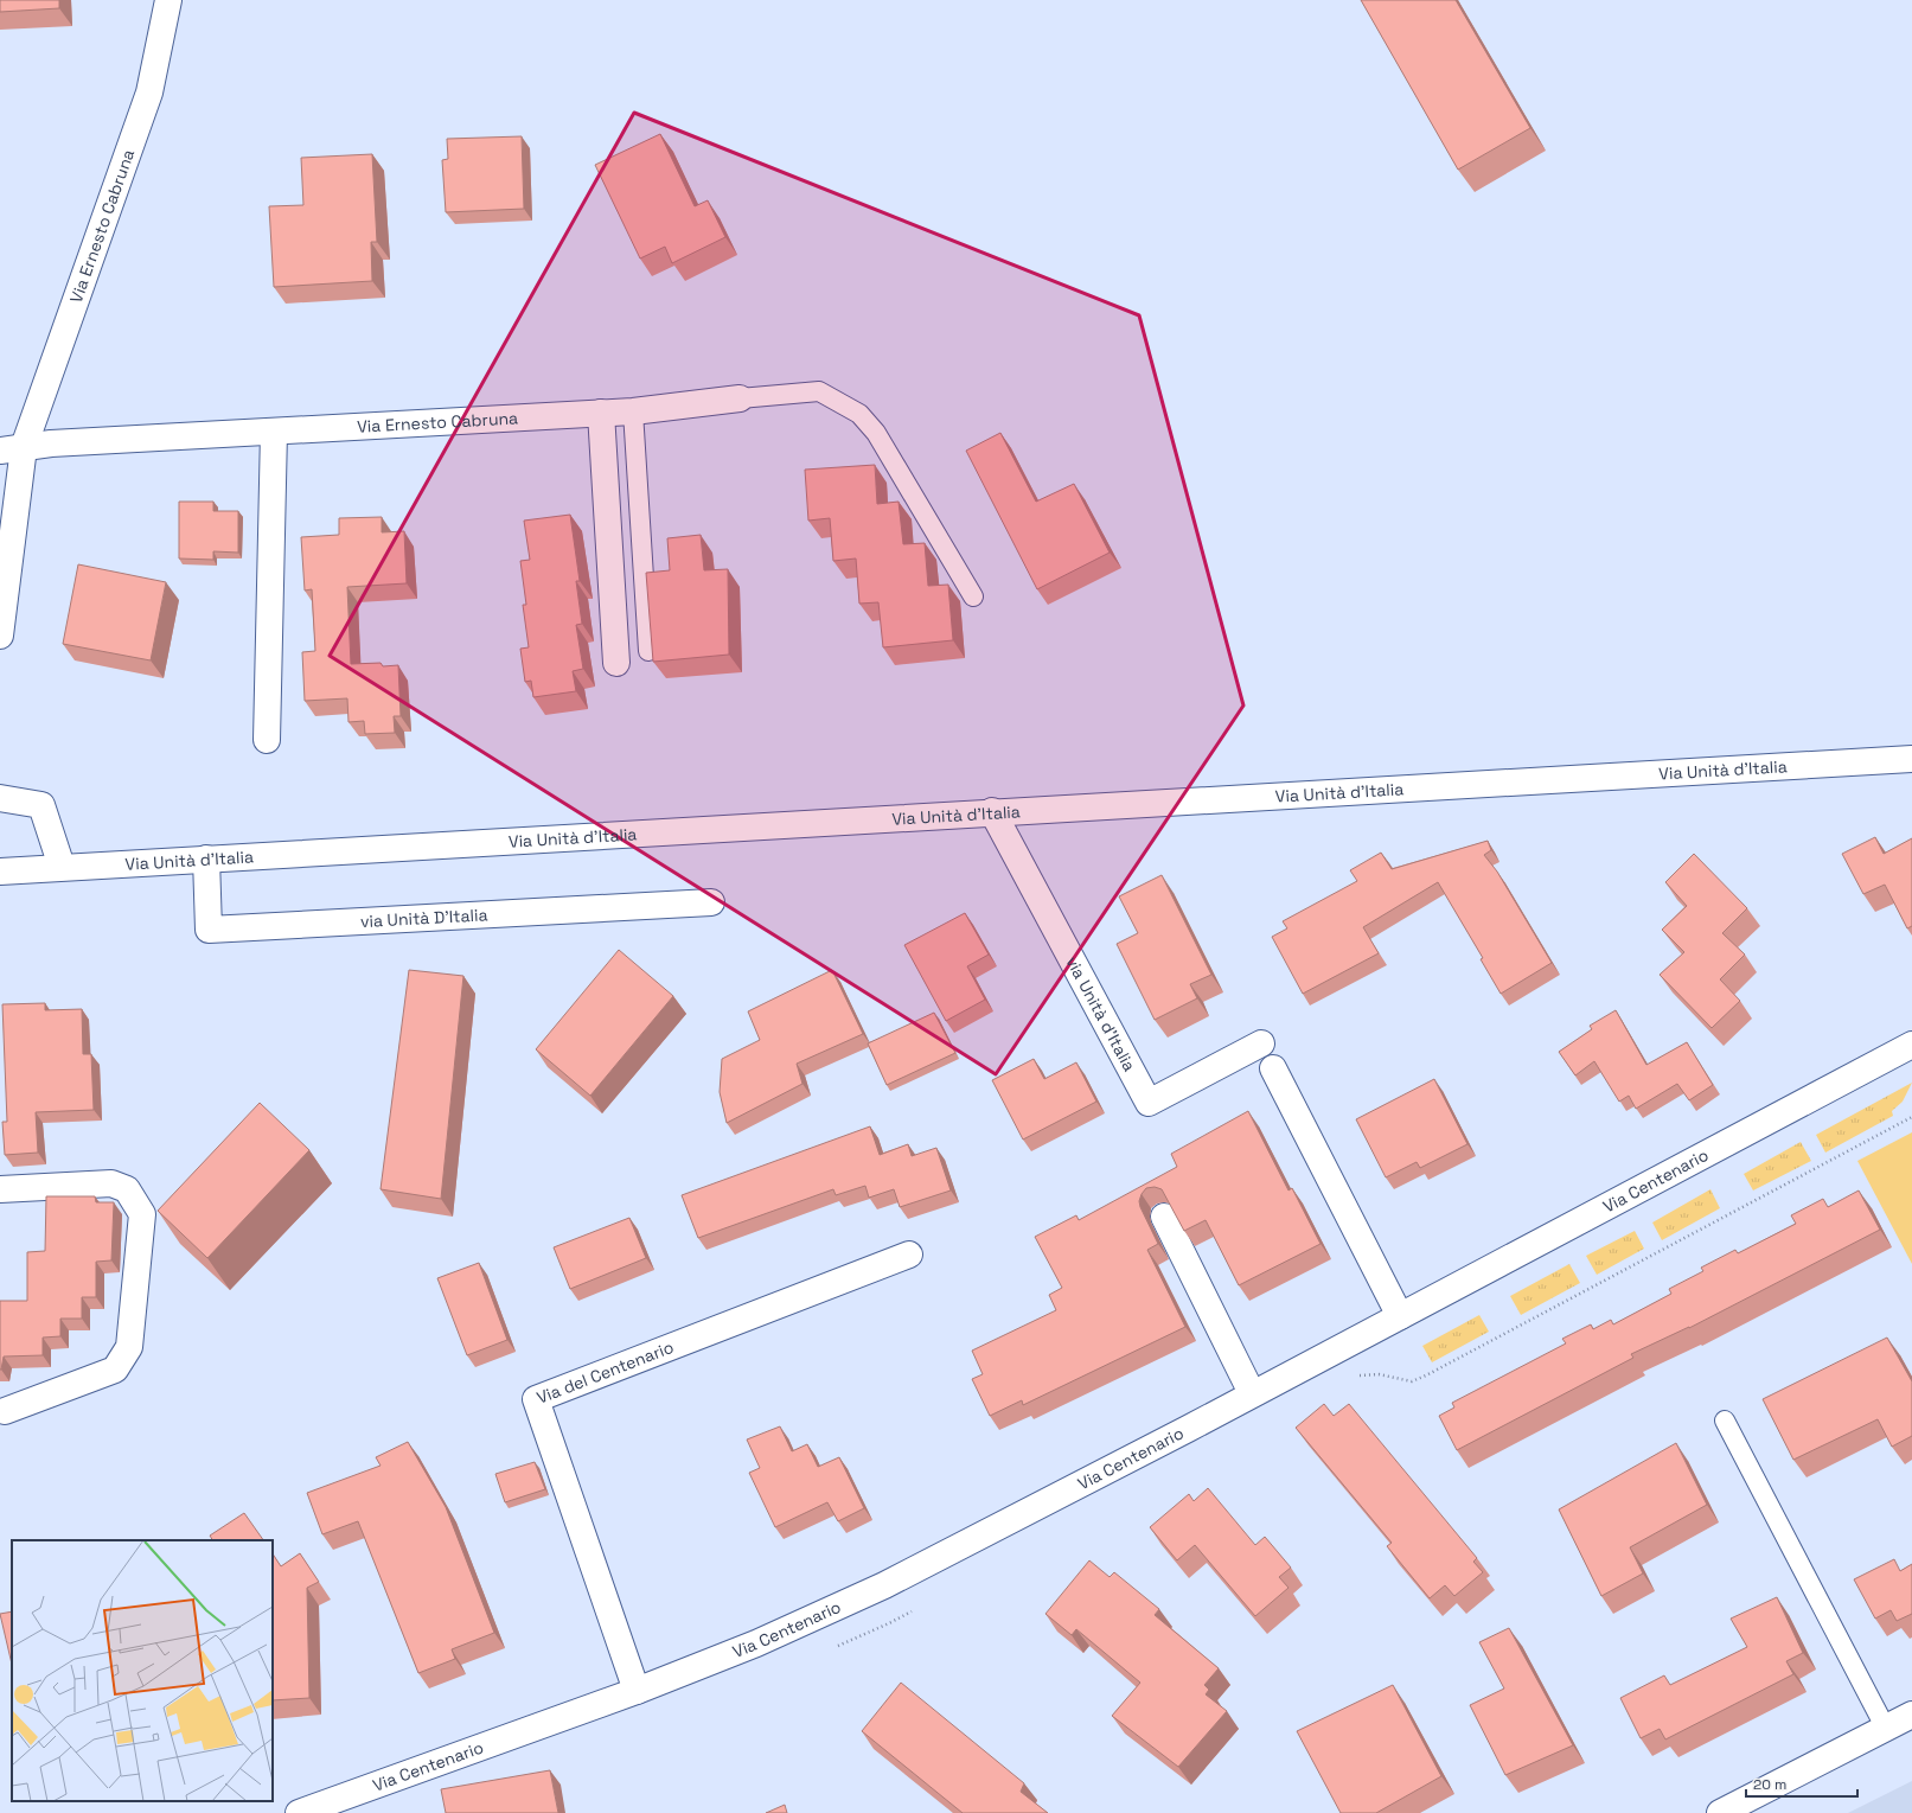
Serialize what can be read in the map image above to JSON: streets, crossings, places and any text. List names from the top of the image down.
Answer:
{
  "streets": {
    "street": [
      "Via Ernesto Cabruna",
      "Via Unità d'Italia",
      "via Unità D'Italia",
      "via Unità d'Italia",
      "Via Centenario",
      "Via del Centenario"
    ]
  },
  "crossings": [
    ["Via Unità d'Italia", "via Unità D'Italia"],
    ["Via Unità d'Italia", "via Unità d'Italia"],
    ["Via Centenario", "Via del Centenario"]
  ],
  "scale_bar": "20 m"
}
